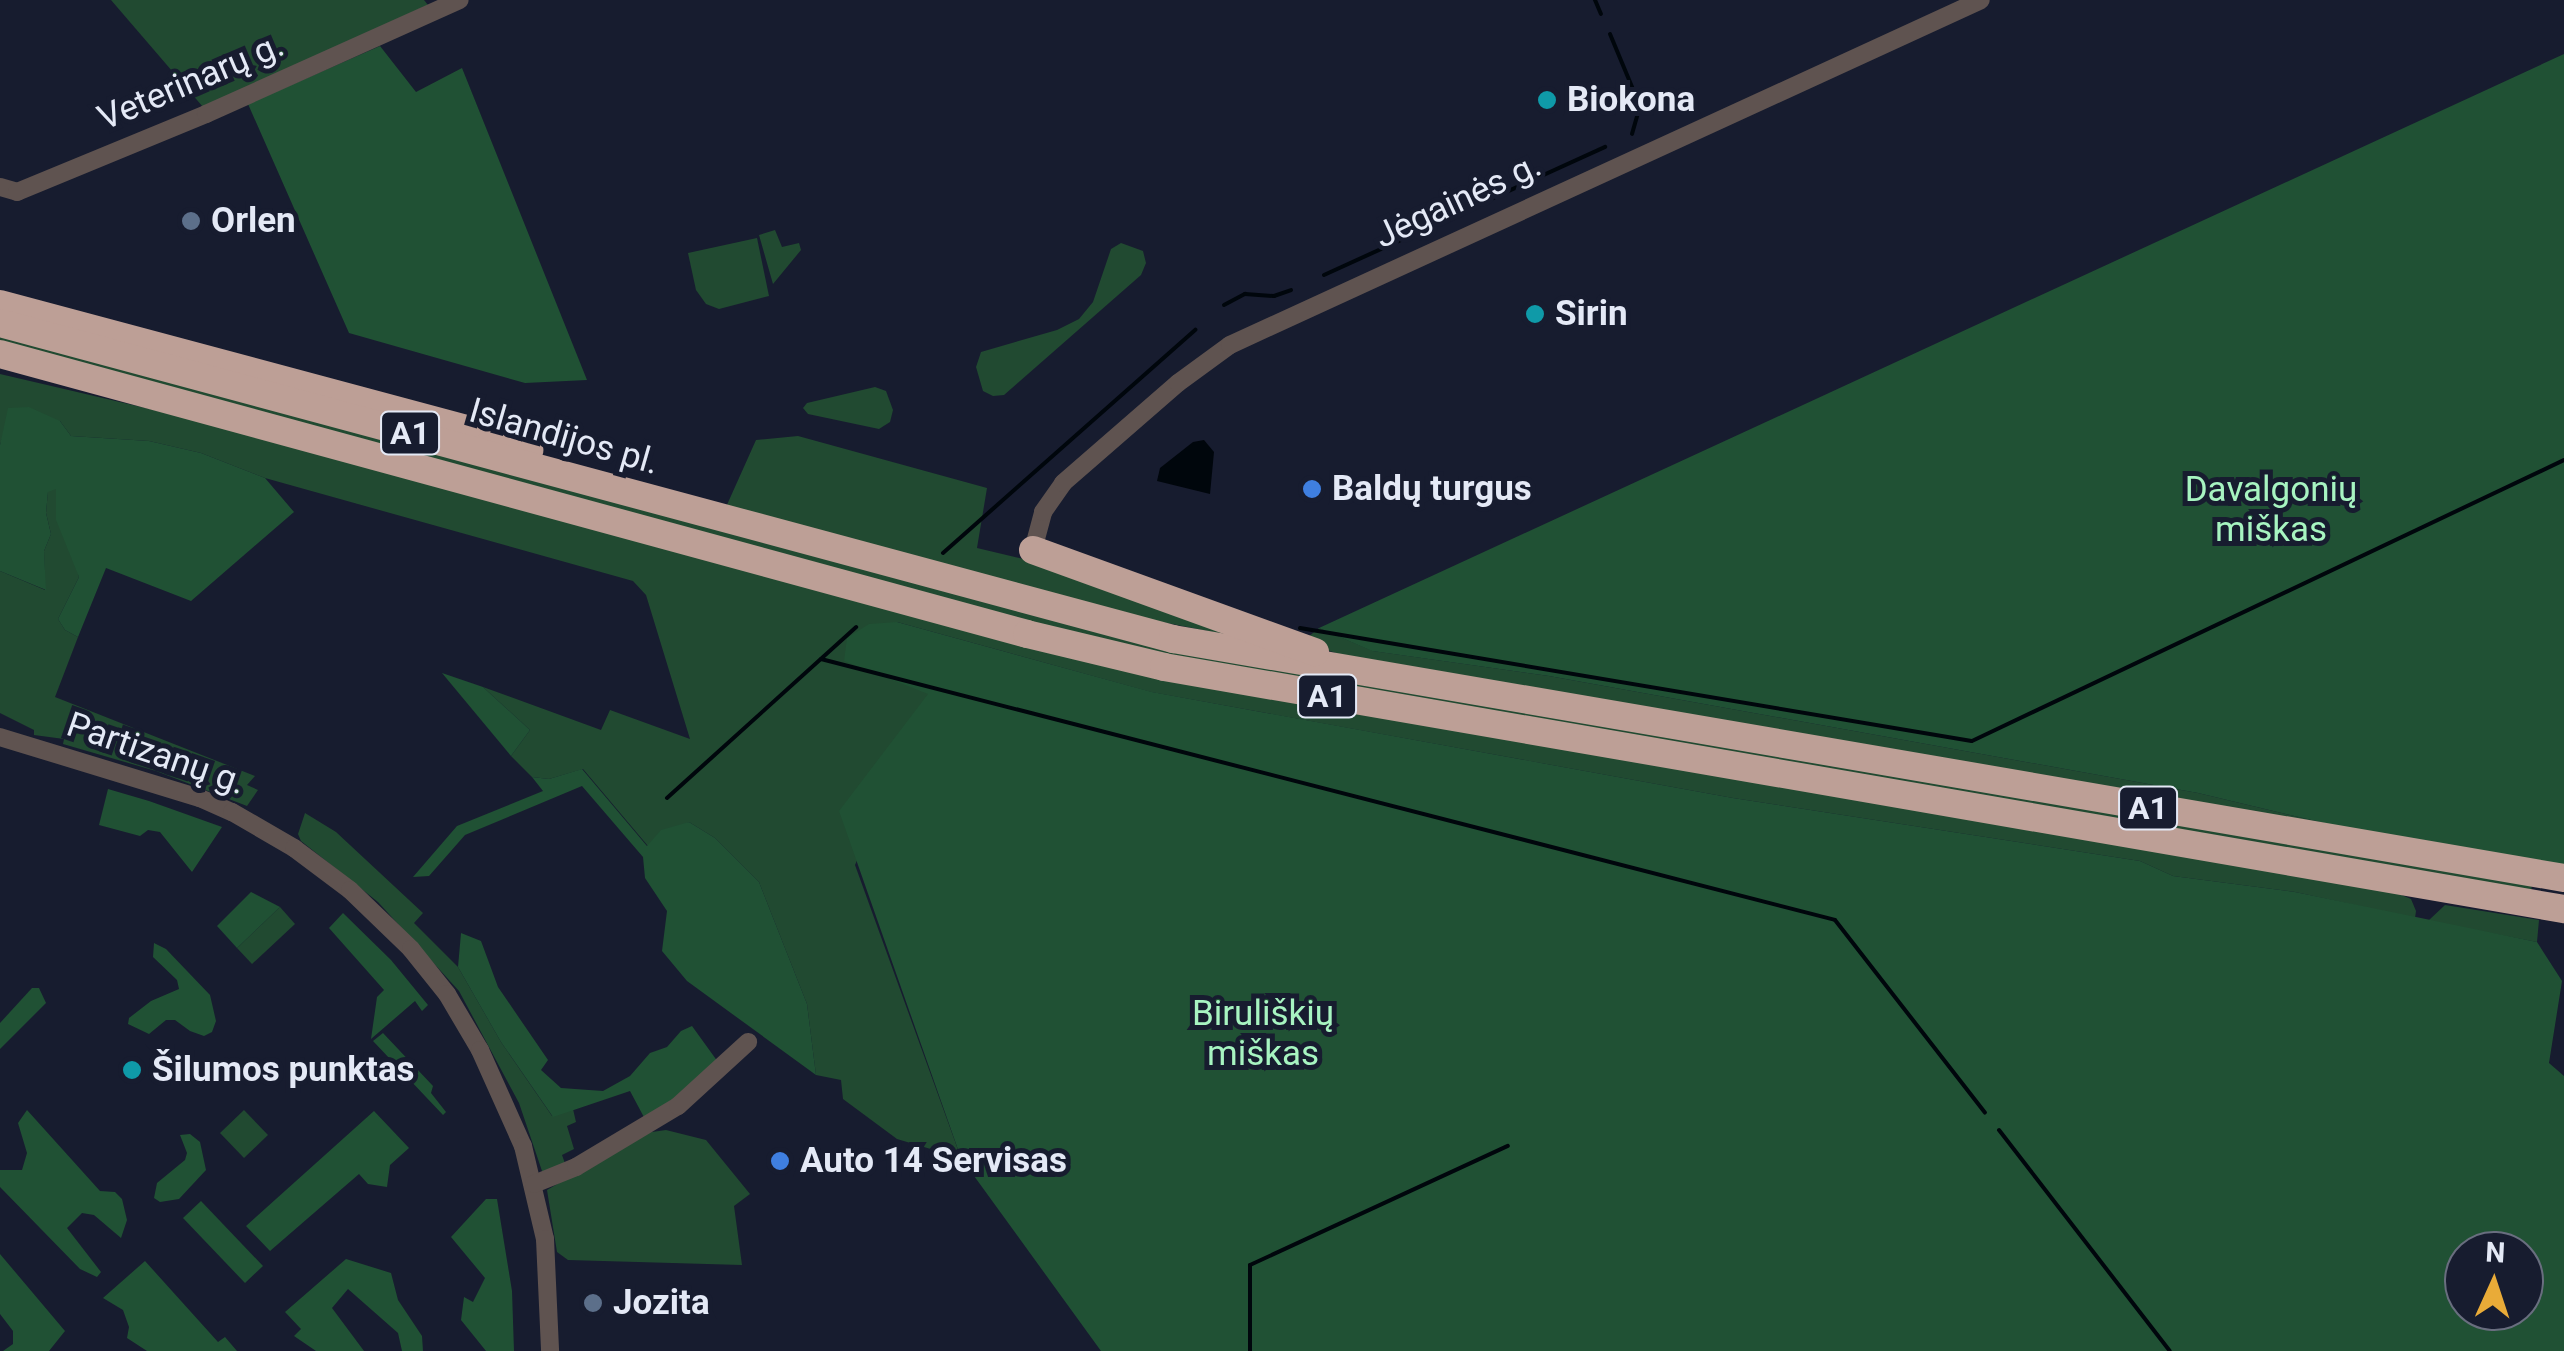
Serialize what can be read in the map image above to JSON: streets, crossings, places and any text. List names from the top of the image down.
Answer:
{
  "streets": {
    "highway": ["A1", "Islandijos pl."],
    "street": ["Veterinarų g.", "Jėgainės g.", "Partizanų g."]
  },
  "crossings": [
    ["A1", "Islandijos pl."]
  ],
  "parks": ["Davalgonių miškas", "Biruliškių miškas"],
  "places": [
    "Biokona",
    "Orlen",
    "Sirin",
    "Baldų turgus",
    "Šilumos punktas",
    "Auto 14 Servisas",
    "Jozita"
  ],
  "north": "top"
}
